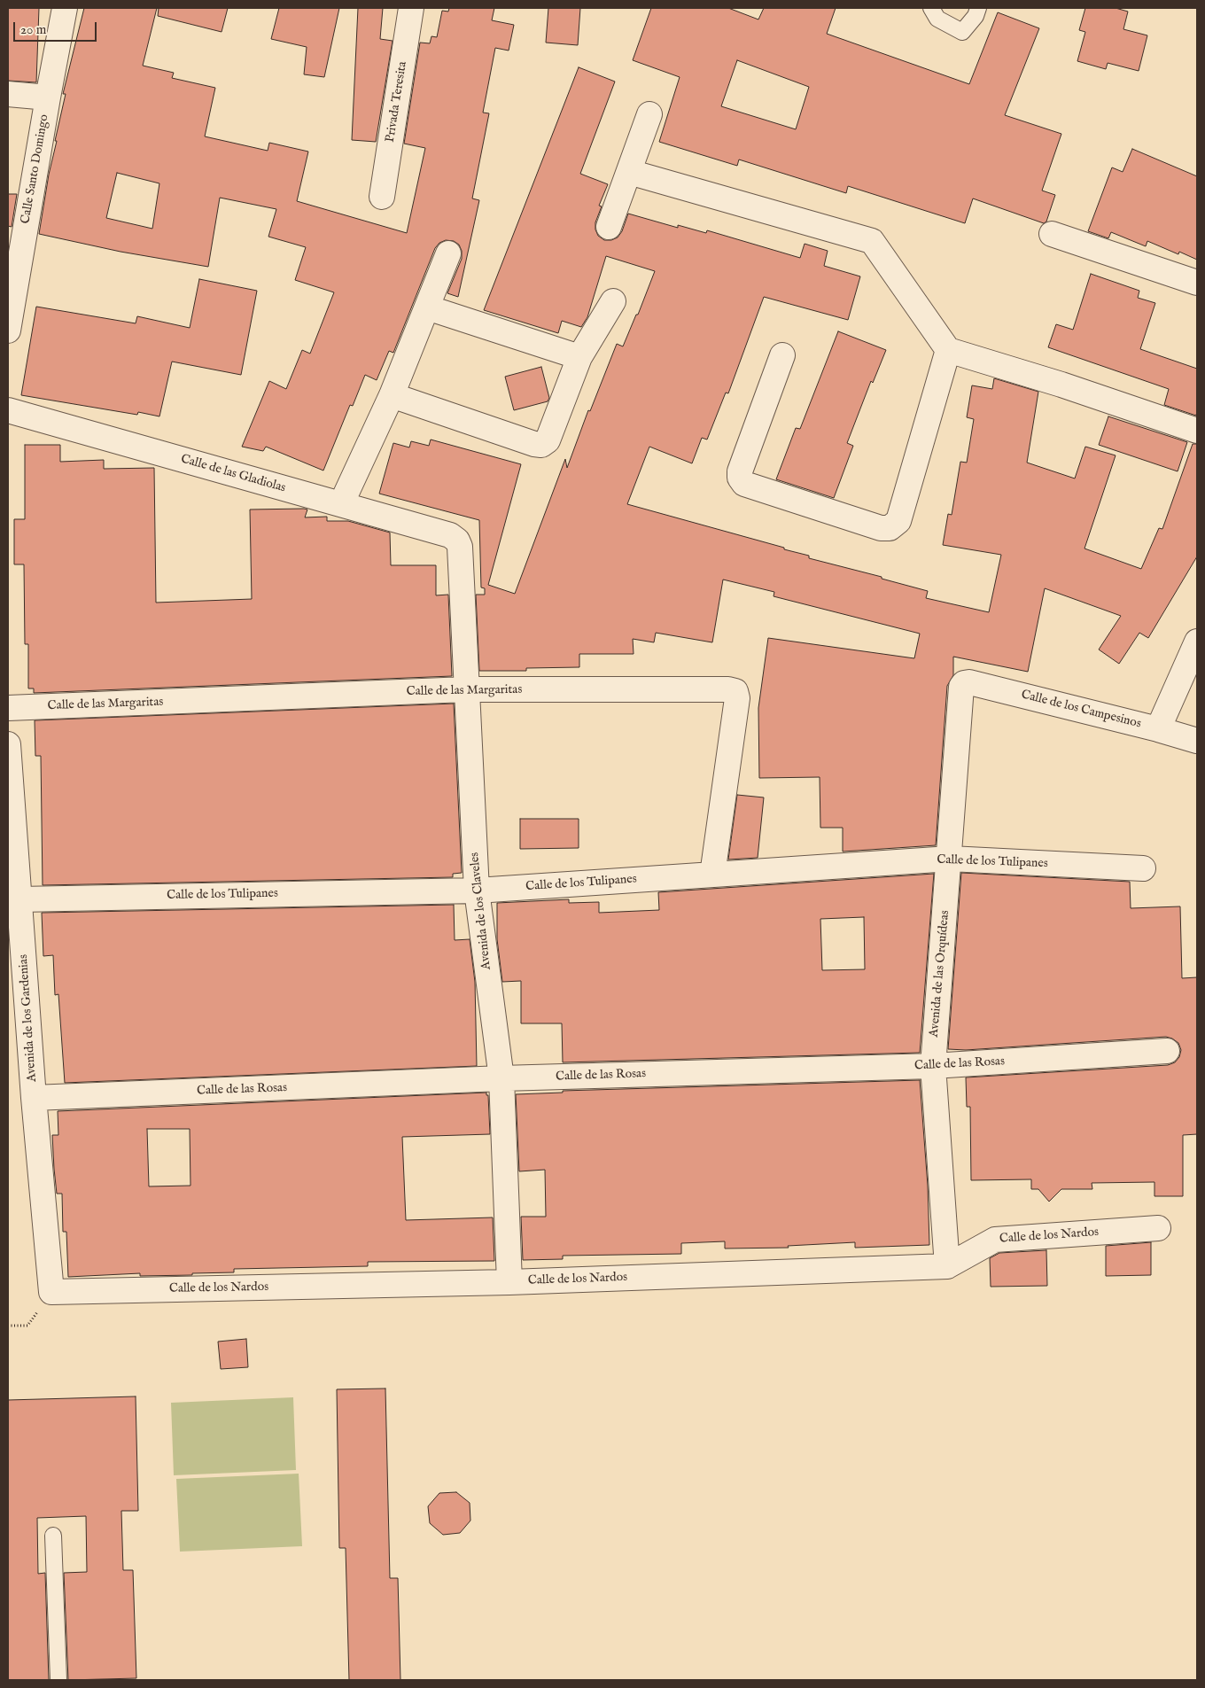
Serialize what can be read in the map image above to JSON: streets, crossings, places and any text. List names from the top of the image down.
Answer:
{
  "streets": {
    "street": [
      "Privada Teresita",
      "Calle Santo Domingo",
      "Calle de las Gladiolas",
      "Calle de las Margaritas",
      "Calle de los Campesinos",
      "Calle de los Tulipanes",
      "Avenida de los Claveles",
      "Avenida de las Orquídeas",
      "Avenida de los Gardenias",
      "Calle de las Rosas",
      "Calle de los Nardos"
    ]
  },
  "crossings": [
    ["Calle de las Gladiolas", "Avenida de los Claveles"],
    ["Calle de las Margaritas", "Calle de los Tulipanes"],
    ["Calle de las Margaritas", "Avenida de los Claveles"],
    ["Calle de los Campesinos", "Avenida de las Orquídeas"],
    ["Calle de los Tulipanes", "Avenida de los Claveles"],
    ["Calle de los Tulipanes", "Avenida de las Orquídeas"],
    ["Calle de los Tulipanes", "Avenida de los Gardenias"],
    ["Avenida de los Claveles", "Calle de las Rosas"],
    ["Avenida de los Claveles", "Calle de los Nardos"],
    ["Avenida de las Orquídeas", "Calle de las Rosas"],
    ["Avenida de las Orquídeas", "Calle de los Nardos"],
    ["Avenida de los Gardenias", "Calle de las Rosas"],
    ["Avenida de los Gardenias", "Calle de los Nardos"]
  ],
  "scale_bar": "20 m"
}
